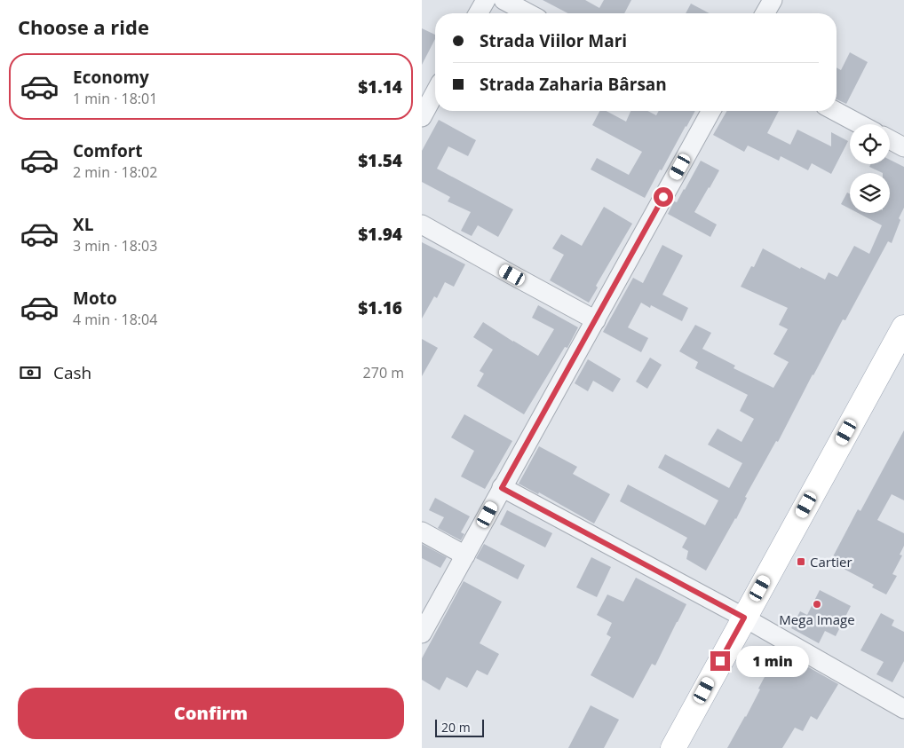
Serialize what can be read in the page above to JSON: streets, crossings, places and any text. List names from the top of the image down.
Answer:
{
  "places": {
    "transit": ["Cartier"],
    "other": ["Mega Image"]
  },
  "scale_bar": "20 m",
  "page": {
    "heading": "Choose a ride",
    "banner": ["Strada Viilor Mari", "Strada Zaharia Bârsan"],
    "list": [
      {
        "name": "Economy",
        "note": "1 min · 18:01",
        "value": "$1.14"
      },
      {
        "name": "Comfort",
        "note": "2 min · 18:02",
        "value": "$1.54"
      },
      {
        "name": "XL",
        "note": "3 min · 18:03",
        "value": "$1.94"
      },
      {
        "name": "Moto",
        "note": "4 min · 18:04",
        "value": "$1.16"
      }
    ],
    "pay": ["Cash", "270 m"],
    "bubble": "1 min",
    "buttons": "Confirm",
    "scale": "20 m"
  }
}
